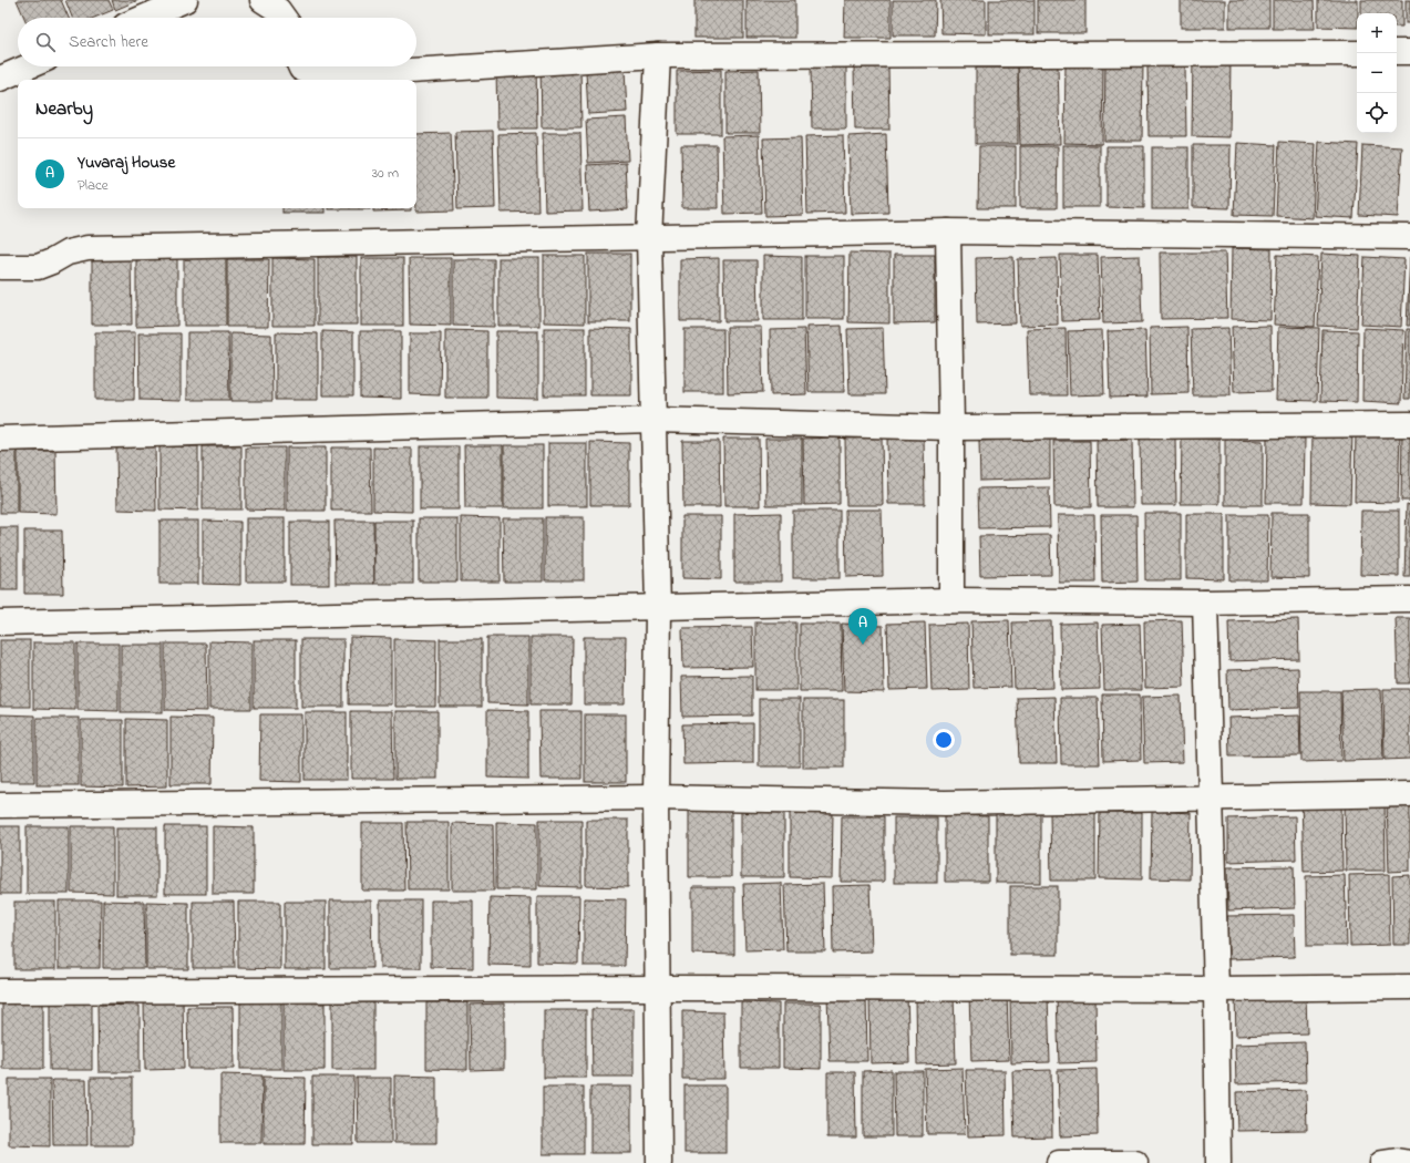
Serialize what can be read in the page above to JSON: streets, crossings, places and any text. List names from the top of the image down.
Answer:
{
  "page": {
    "map_buttons": ["+", "−"],
    "search": "Search here",
    "heading": "Nearby",
    "list": [
      {
        "mark": "A",
        "name": "Yuvaraj House",
        "note": "Place",
        "value": "30 m"
      }
    ],
    "pins": "A"
  }
}
